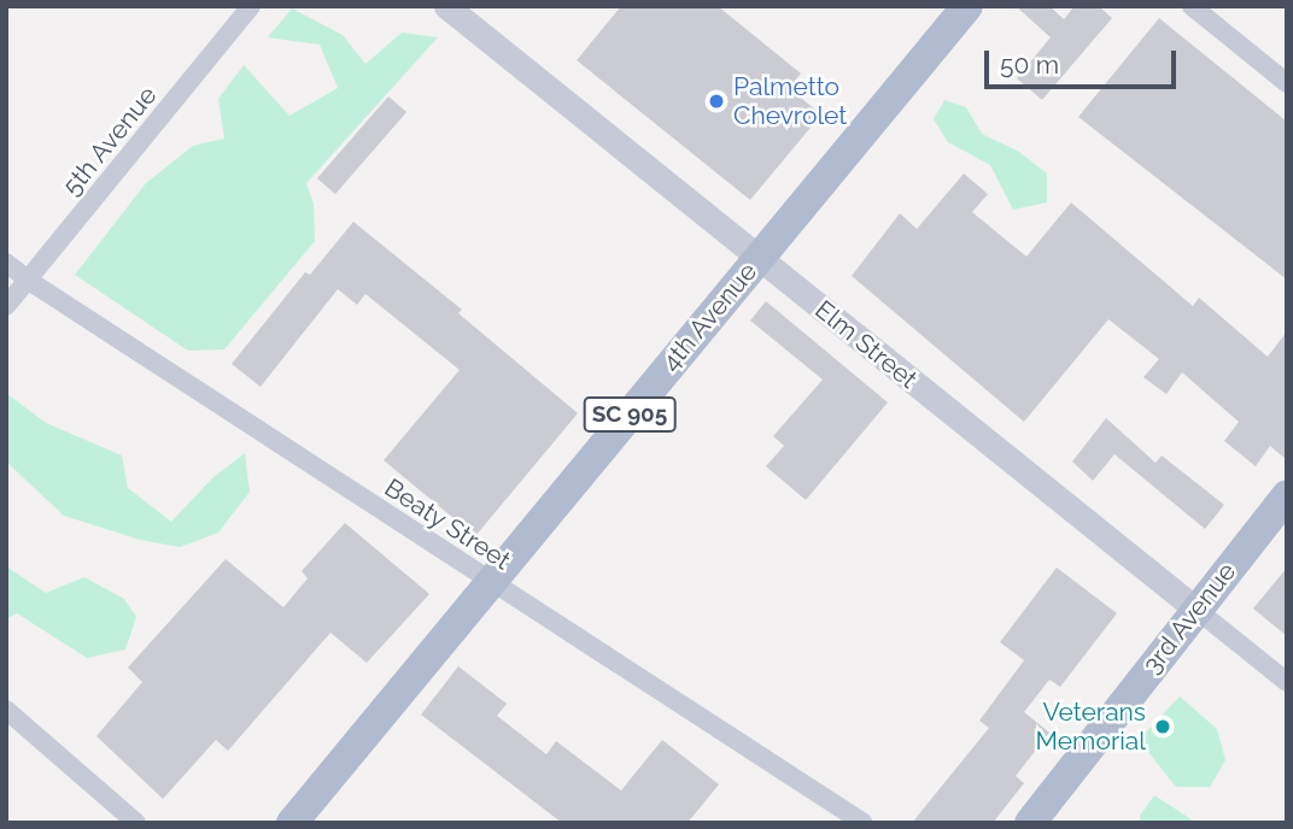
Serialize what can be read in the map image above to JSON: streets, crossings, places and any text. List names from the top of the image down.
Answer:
{
  "streets": {
    "main road": ["4th Avenue", "SC 905", "3rd Avenue"],
    "street": ["5th Avenue", "Elm Street", "Beaty Street"]
  },
  "crossings": [
    ["5th Avenue", "Beaty Street"],
    ["4th Avenue", "Elm Street"],
    ["4th Avenue", "Beaty Street"],
    ["Elm Street", "3rd Avenue"]
  ],
  "places": ["Palmetto Chevrolet", "Veterans Memorial"],
  "scale_bar": "50 m"
}
